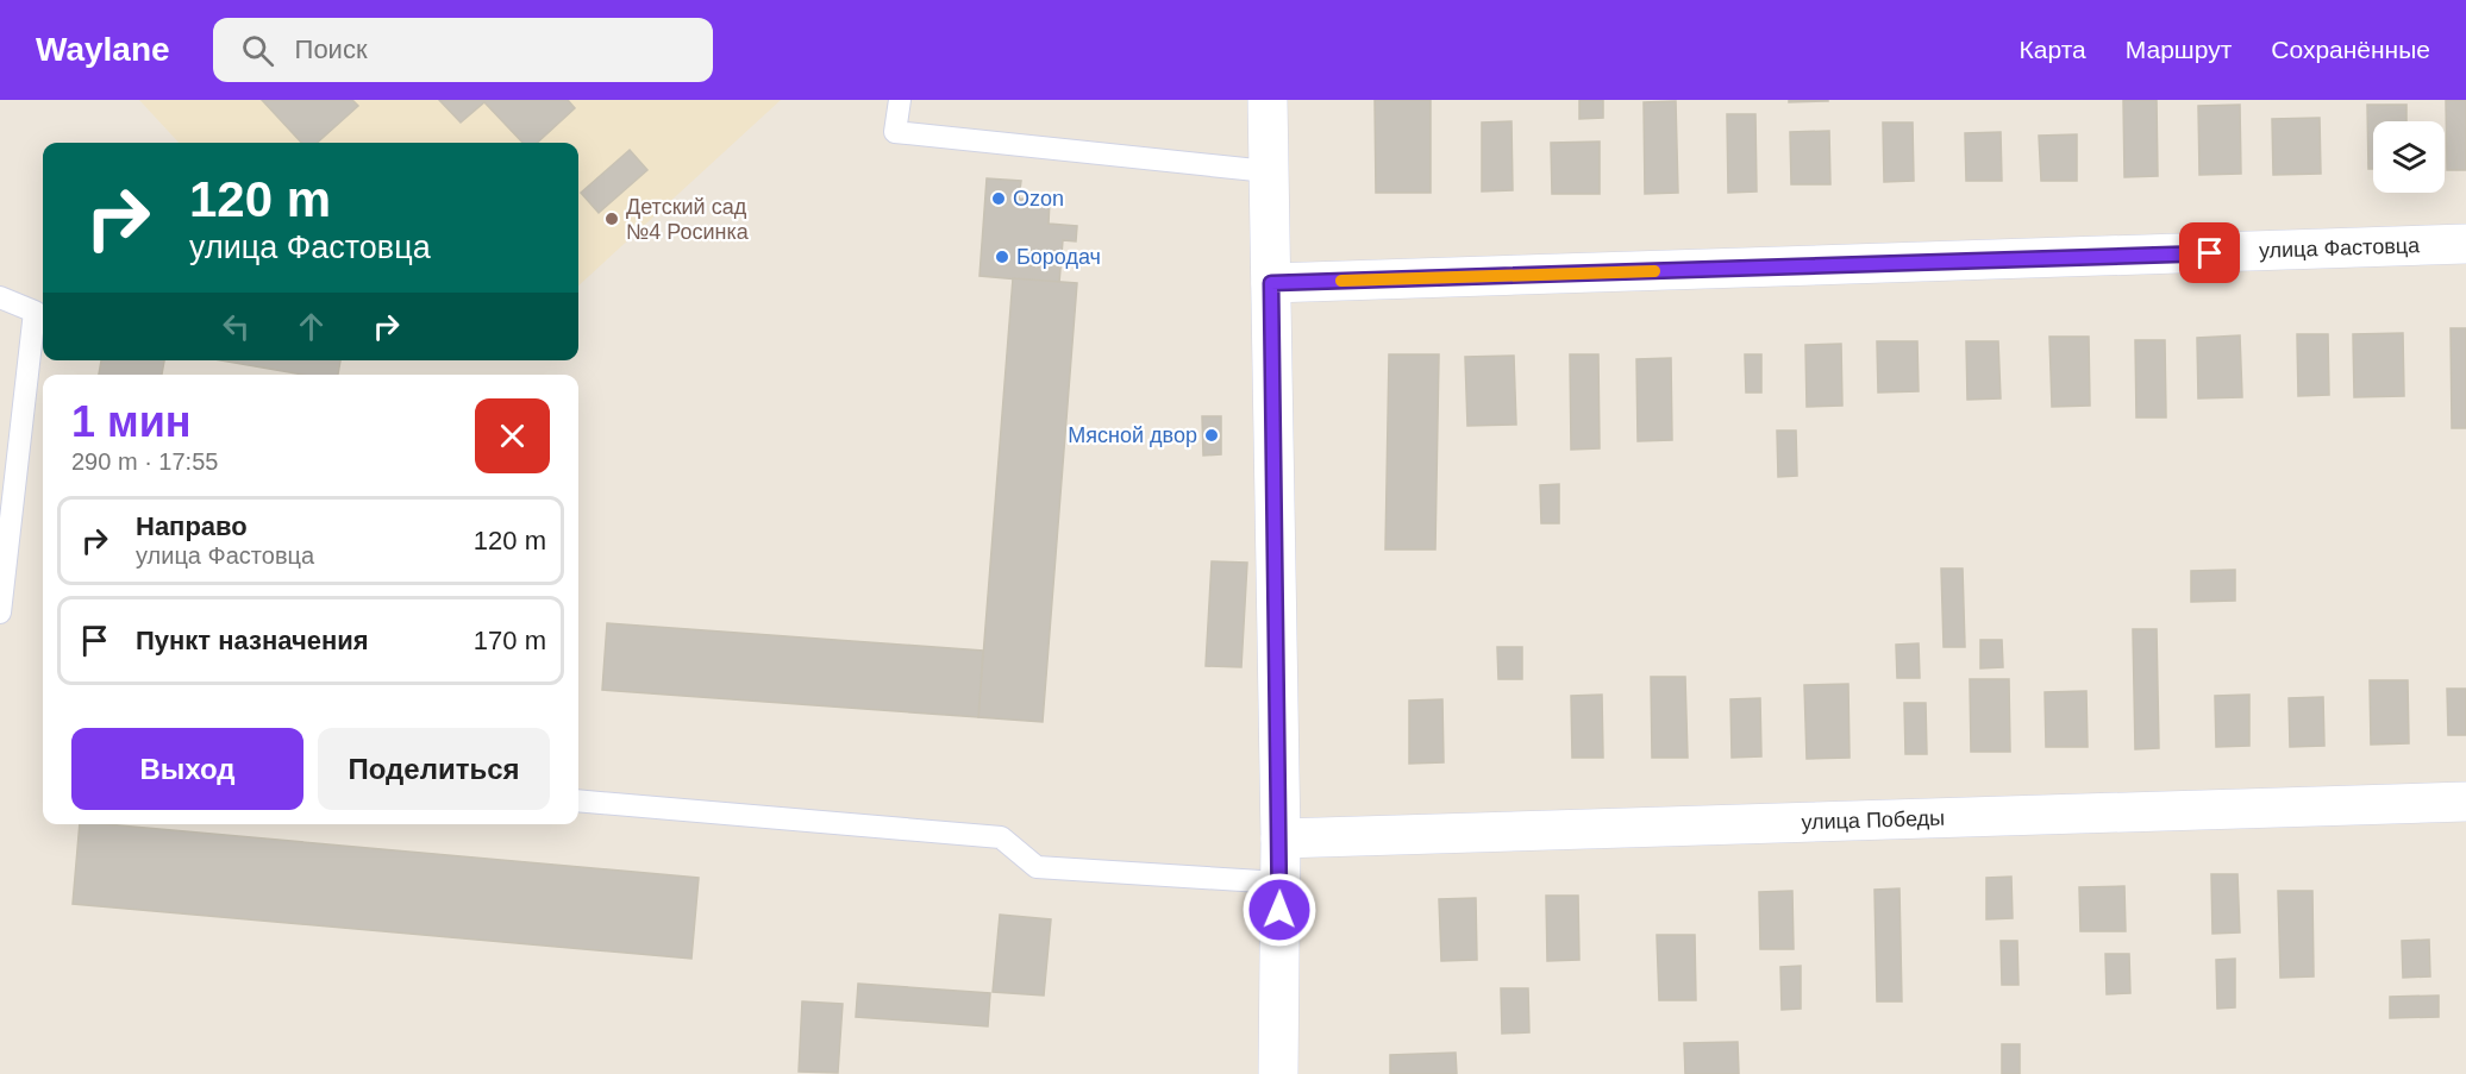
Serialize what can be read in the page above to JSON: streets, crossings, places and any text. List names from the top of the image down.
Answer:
{
  "streets": {
    "street": ["улица Фастовца", "улица Победы"]
  },
  "places": [
    "Ozon",
    "Детский сад №4 Росинка",
    "Бородач",
    "Мясной двор"
  ],
  "page": {
    "header": "Waylane",
    "search": "Поиск",
    "nav": ["Карта", "Маршрут", "Сохранённые"],
    "turn": ["120 m", "улица Фастовца"],
    "heading": ["1 мин", "290 m · 17:55"],
    "list": [
      {
        "name": "Направо",
        "note": "улица Фастовца",
        "value": "120 m"
      },
      {
        "name": "Пункт назначения",
        "value": "170 m"
      }
    ],
    "buttons": ["Выход", "Поделиться"]
  }
}
